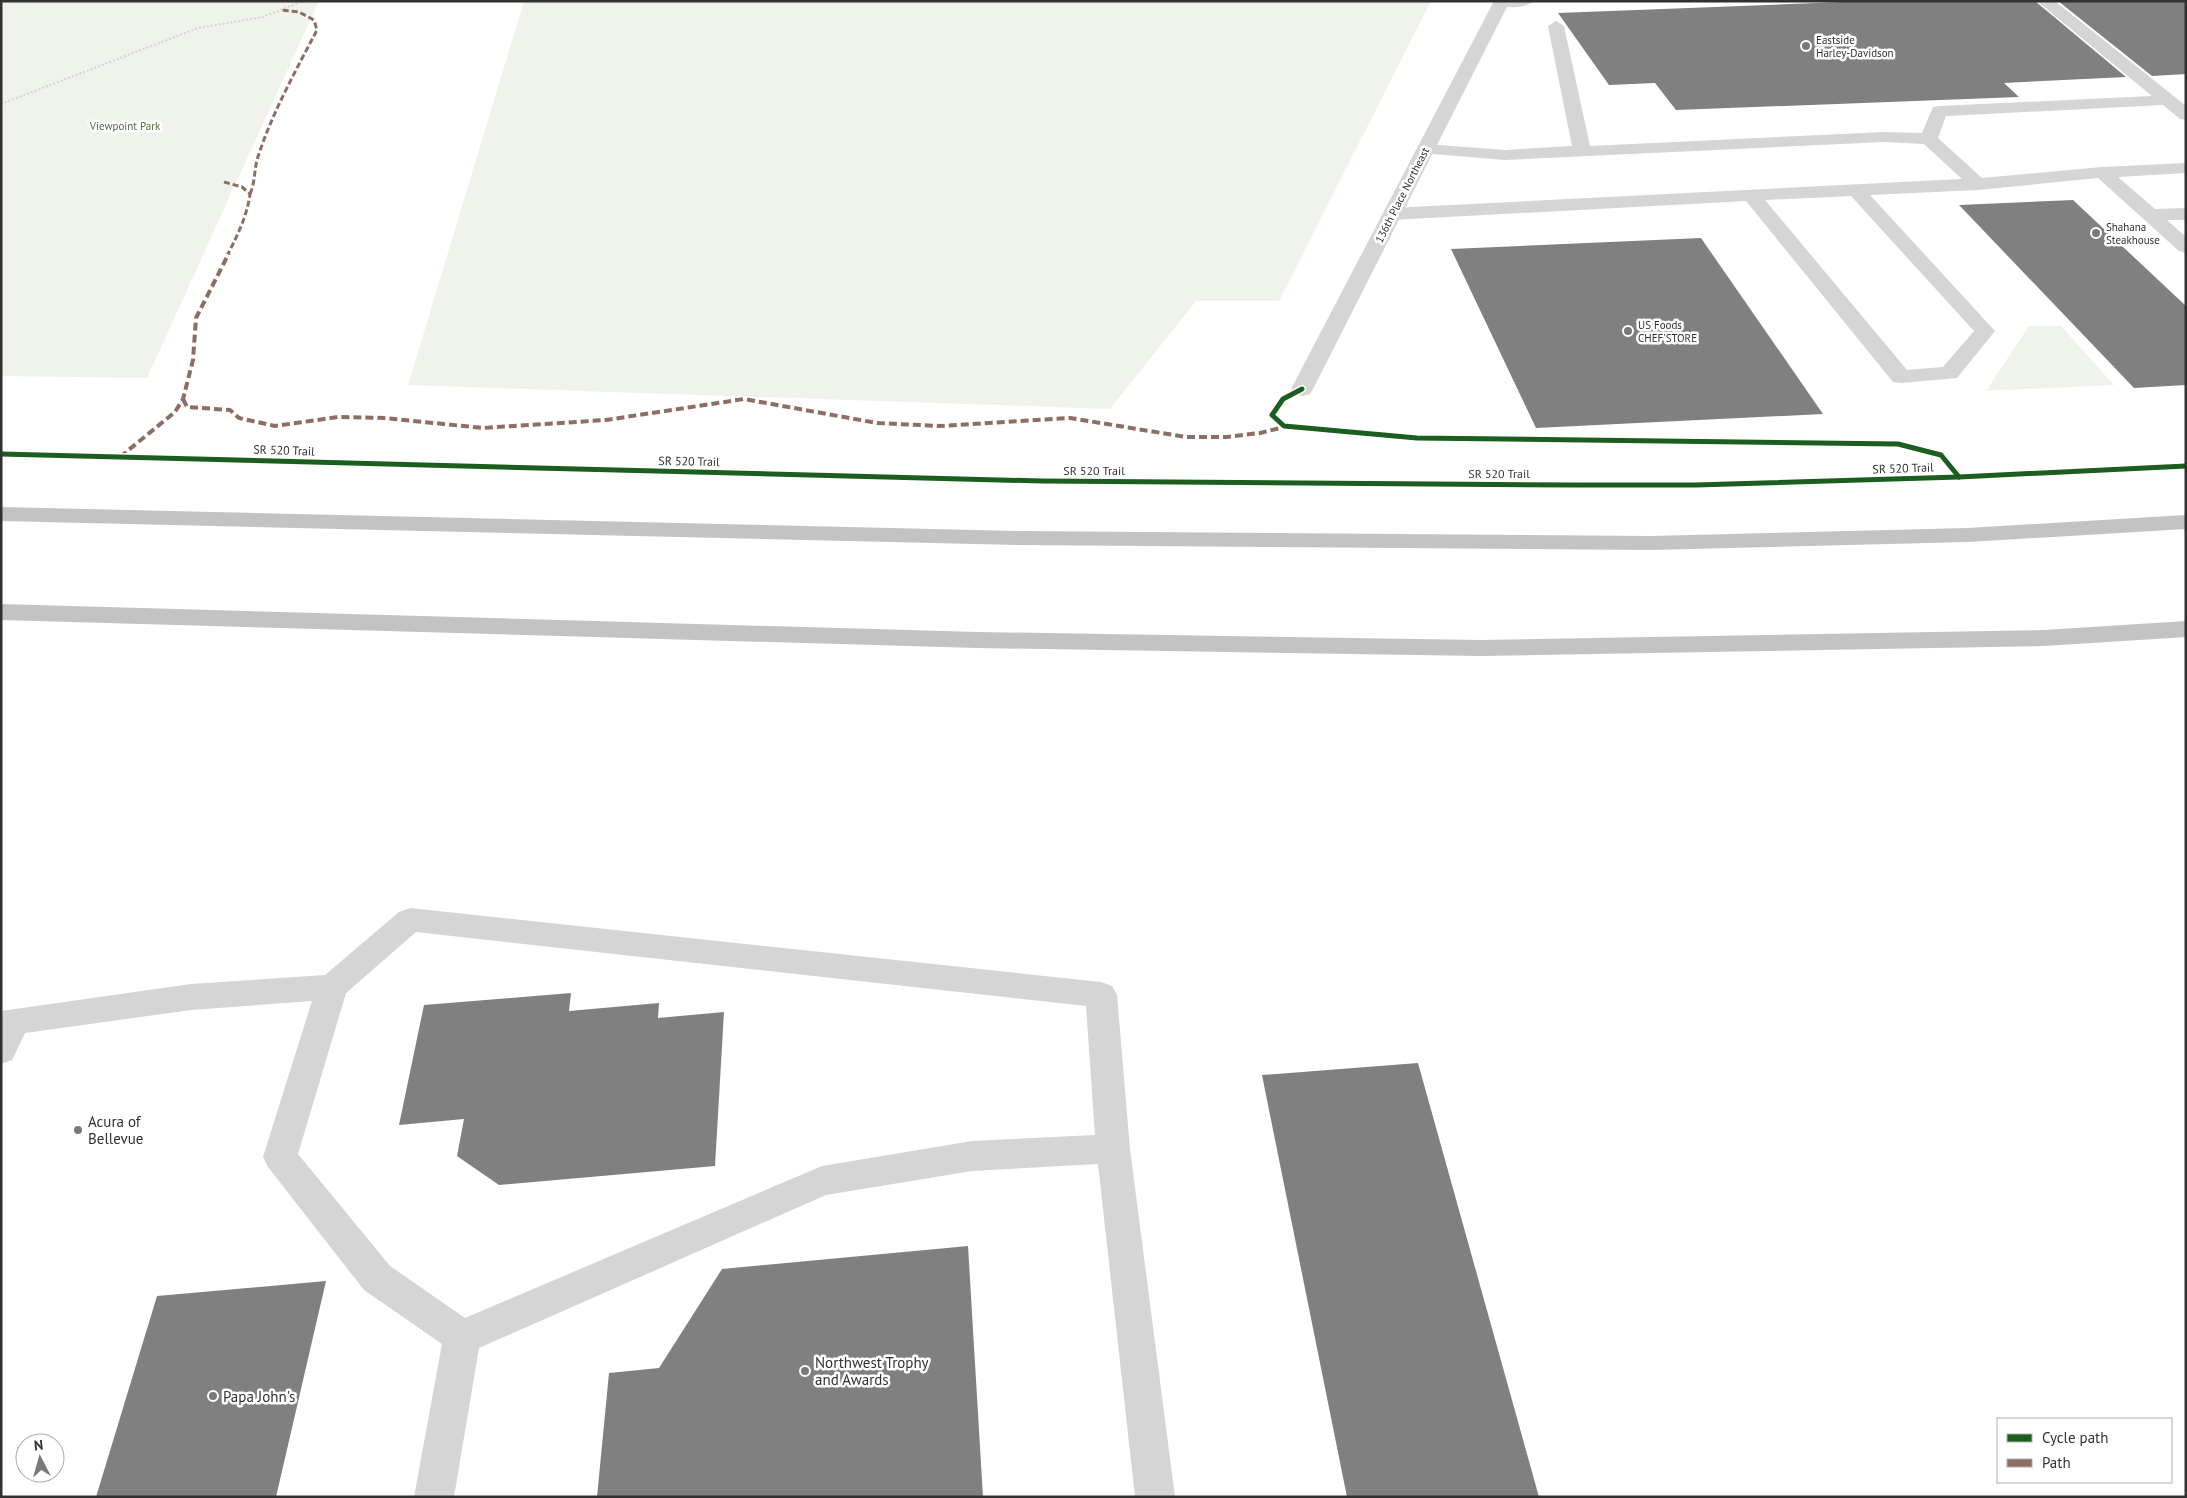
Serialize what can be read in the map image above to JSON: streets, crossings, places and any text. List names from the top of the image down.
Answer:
{
  "streets": {
    "street": ["136th Place Northeast"],
    "cycle path": ["SR 520 Trail"]
  },
  "parks": ["Viewpoint Park"],
  "places": [
    "Eastside Harley-Davidson",
    "Shahana Steakhouse",
    "US Foods CHEF'STORE",
    "Acura of Bellevue",
    "Northwest Trophy and Awards",
    "Papa John's"
  ],
  "legend": ["Cycle path", "Path"],
  "north": "top"
}
